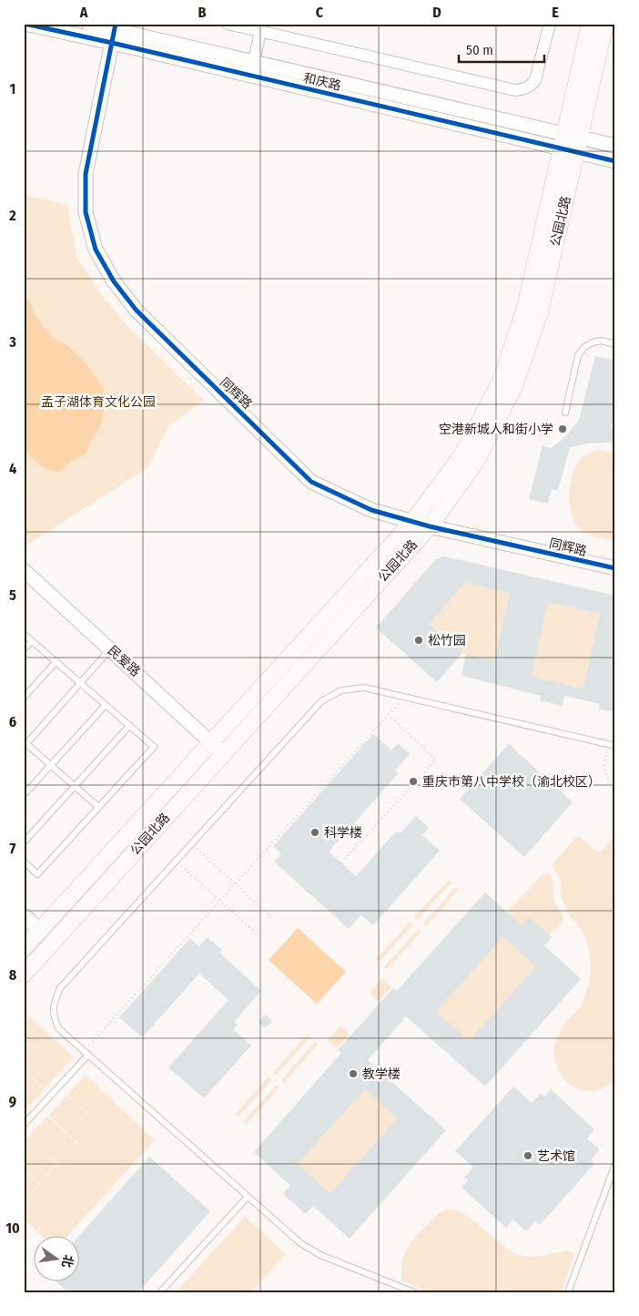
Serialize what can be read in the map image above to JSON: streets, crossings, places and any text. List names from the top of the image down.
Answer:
{
  "streets": {
    "main road": ["公园北路"],
    "street": ["和庆路", "同辉路", "民爱路"]
  },
  "crossings": [
    ["和庆路", "公园北路"],
    ["和庆路", "同辉路"],
    ["公园北路", "同辉路"],
    ["公园北路", "民爱路"]
  ],
  "parks": ["孟子湖体育文化公园"],
  "places": [
    "空港新城人和街小学",
    "松竹园",
    "重庆市第八中学校（渝北校区）",
    "科学楼",
    "教学楼",
    "艺术馆"
  ],
  "scale_bar": "50 m",
  "north": "right",
  "grid": {
    "columns": [
      "A",
      "B",
      "C",
      "D",
      "E"
    ],
    "rows": [
      "1",
      "2",
      "3",
      "4",
      "5",
      "6",
      "7",
      "8",
      "9",
      "10"
    ]
  }
}
